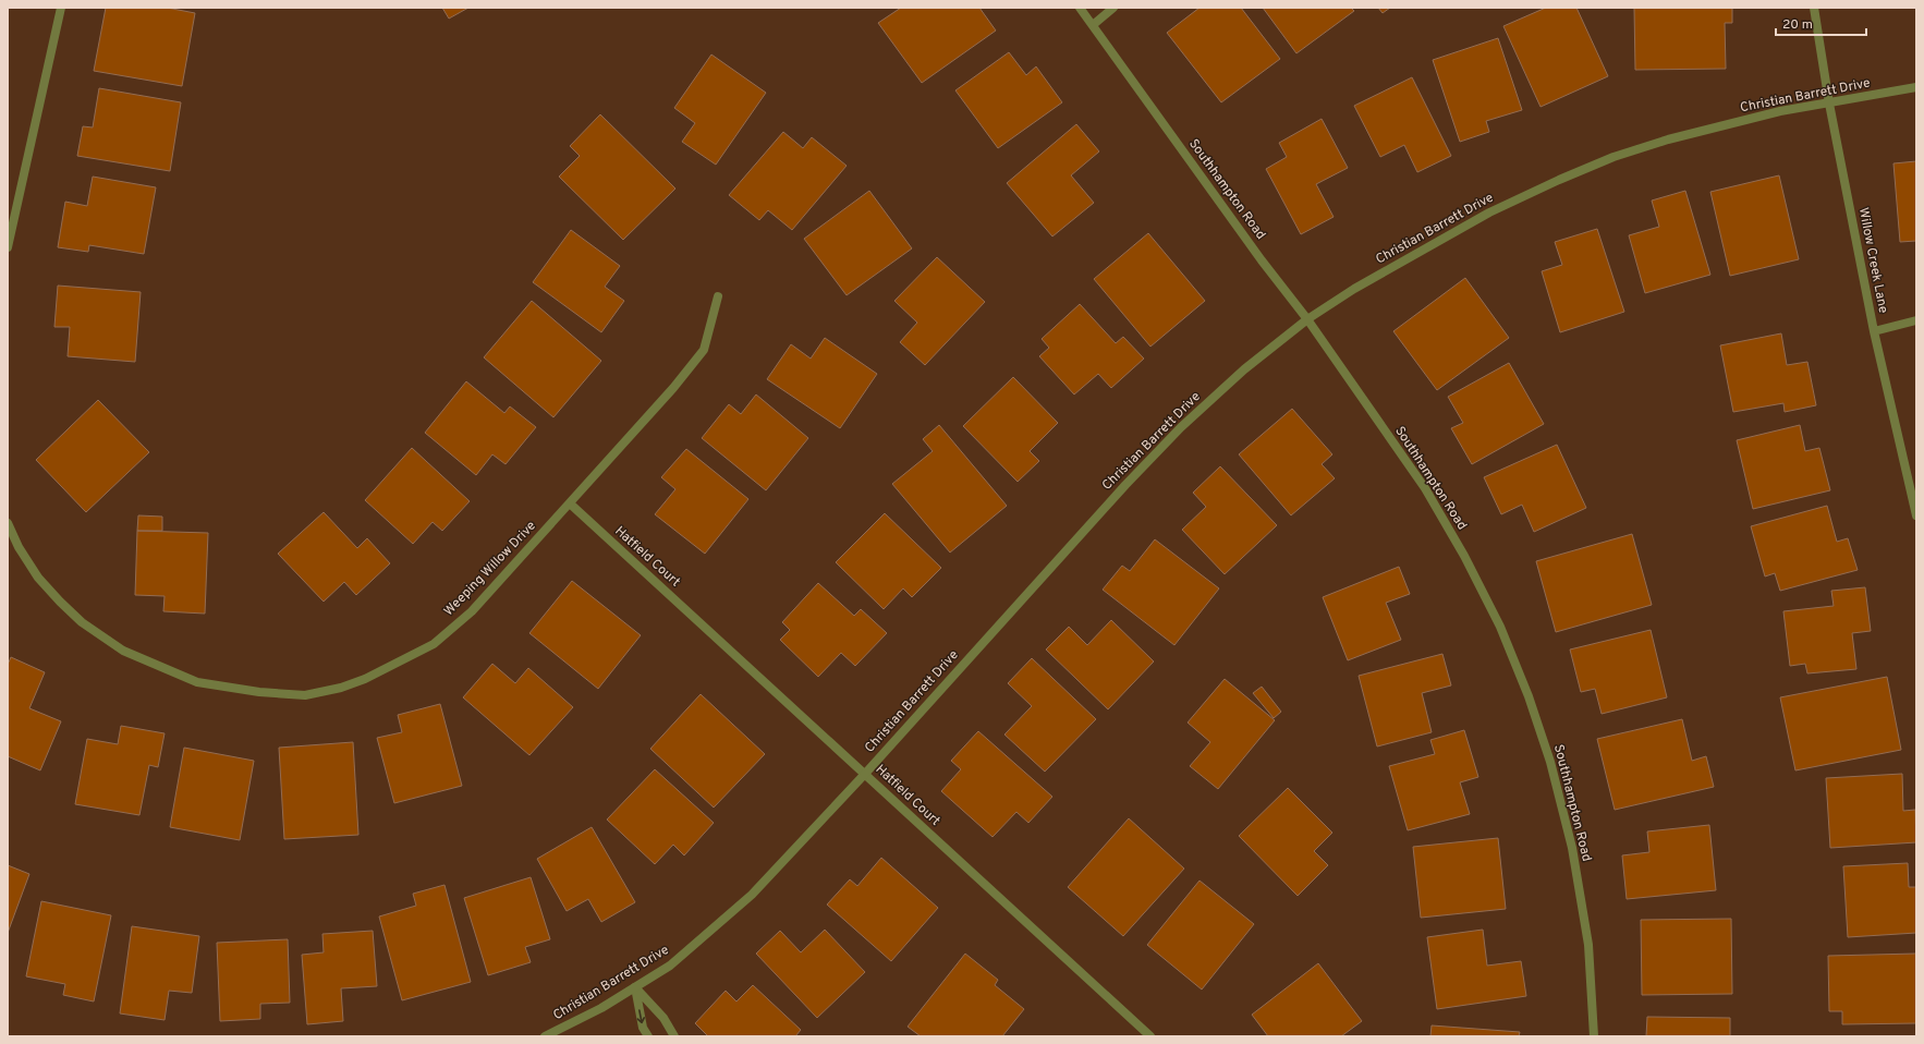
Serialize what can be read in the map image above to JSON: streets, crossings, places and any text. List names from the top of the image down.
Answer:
{
  "streets": {
    "street": [
      "Christian Barrett Drive",
      "Southhampton Road",
      "Willow Creek Lane",
      "Hatfield Court",
      "Weeping Willow Drive"
    ]
  },
  "crossings": [
    ["Christian Barrett Drive", "Southhampton Road"],
    ["Christian Barrett Drive", "Willow Creek Lane"],
    ["Christian Barrett Drive", "Hatfield Court"],
    ["Hatfield Court", "Weeping Willow Drive"]
  ],
  "scale_bar": "20 m"
}
